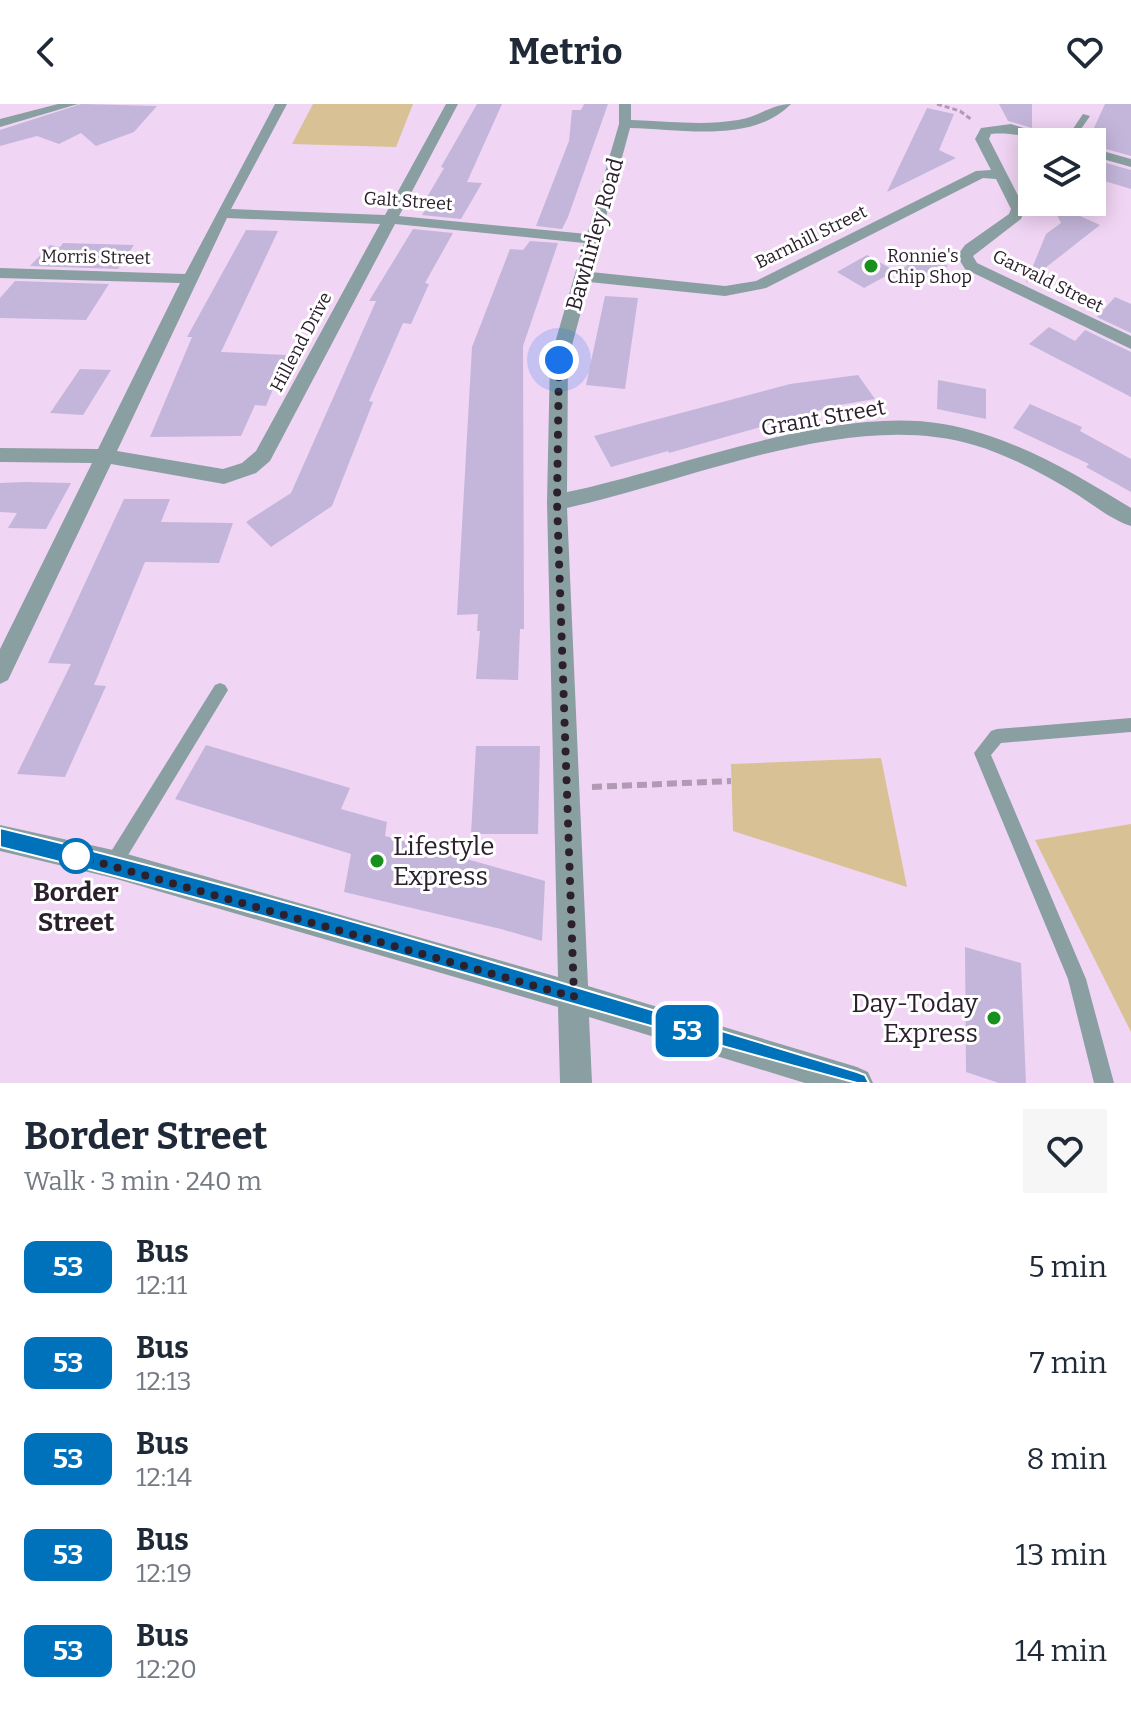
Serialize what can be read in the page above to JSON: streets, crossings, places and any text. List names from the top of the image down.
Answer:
{
  "streets": {
    "street": [
      "Galt Street",
      "Bawhirley Road",
      "Barnhill Street",
      "Morris Street",
      "Garvald Street",
      "Hillend Drive",
      "Grant Street"
    ]
  },
  "crossings": [
    ["Galt Street", "Bawhirley Road"],
    ["Galt Street", "Hillend Drive"],
    ["Bawhirley Road", "Barnhill Street"],
    ["Bawhirley Road", "Grant Street"],
    ["Barnhill Street", "Garvald Street"]
  ],
  "places": [
    "Ronnie's Chip Shop",
    "Border Street",
    "Lifestyle Express",
    "Day-Today Express"
  ],
  "lines": ["bus line 53"],
  "page": {
    "header": "Metrio",
    "on_map": "53",
    "heading": ["Border Street", "Walk · 3 min · 240 m"],
    "list": [
      {
        "mark": "53",
        "name": "Bus",
        "note": "12:11",
        "value": "5 min"
      },
      {
        "mark": "53",
        "name": "Bus",
        "note": "12:13",
        "value": "7 min"
      },
      {
        "mark": "53",
        "name": "Bus",
        "note": "12:14",
        "value": "8 min"
      },
      {
        "mark": "53",
        "name": "Bus",
        "note": "12:19",
        "value": "13 min"
      },
      {
        "mark": "53",
        "name": "Bus",
        "note": "12:20",
        "value": "14 min"
      }
    ]
  }
}
